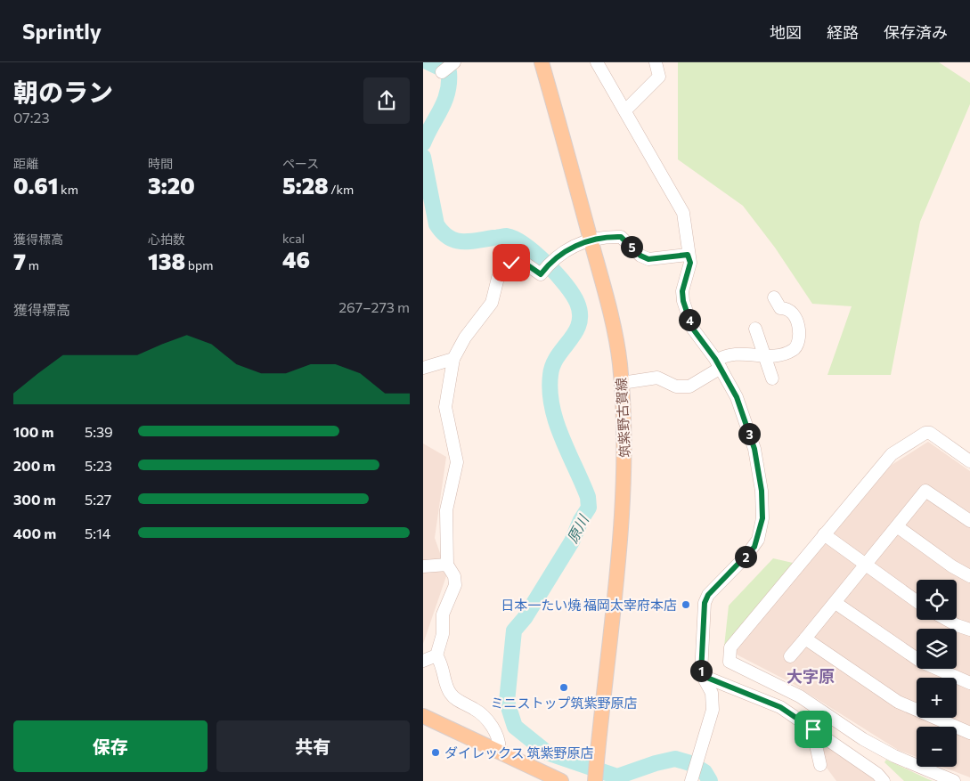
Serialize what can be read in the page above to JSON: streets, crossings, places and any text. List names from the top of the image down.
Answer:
{
  "streets": {
    "main road": ["筑紫野古賀線"]
  },
  "districts": ["大字原"],
  "water": ["原川"],
  "places": ["日本一たい焼 福岡太宰府本店", "ミニストップ筑紫野原店", "ダイレックス 筑紫野原店"],
  "page": {
    "header": "Sprintly",
    "nav": ["地図", "経路", "保存済み"],
    "heading": ["朝のラン", "07:23"],
    "stats": [
      ["距離", "0.61 km"],
      ["時間", "3:20"],
      ["ペース", "5:28 /km"],
      ["獲得標高", "7 m"],
      ["心拍数", "138 bpm"],
      ["kcal", "46"]
    ],
    "pins": [
      "5",
      "4",
      "3",
      "2",
      "1"
    ],
    "chart": ["獲得標高", "267–273 m"],
    "list": [
      {
        "name": "100 m",
        "note": "5:39"
      },
      {
        "name": "200 m",
        "note": "5:23"
      },
      {
        "name": "300 m",
        "note": "5:27"
      },
      {
        "name": "400 m",
        "note": "5:14"
      }
    ],
    "map_buttons": ["+", "−"],
    "buttons": ["保存", "共有"]
  }
}
